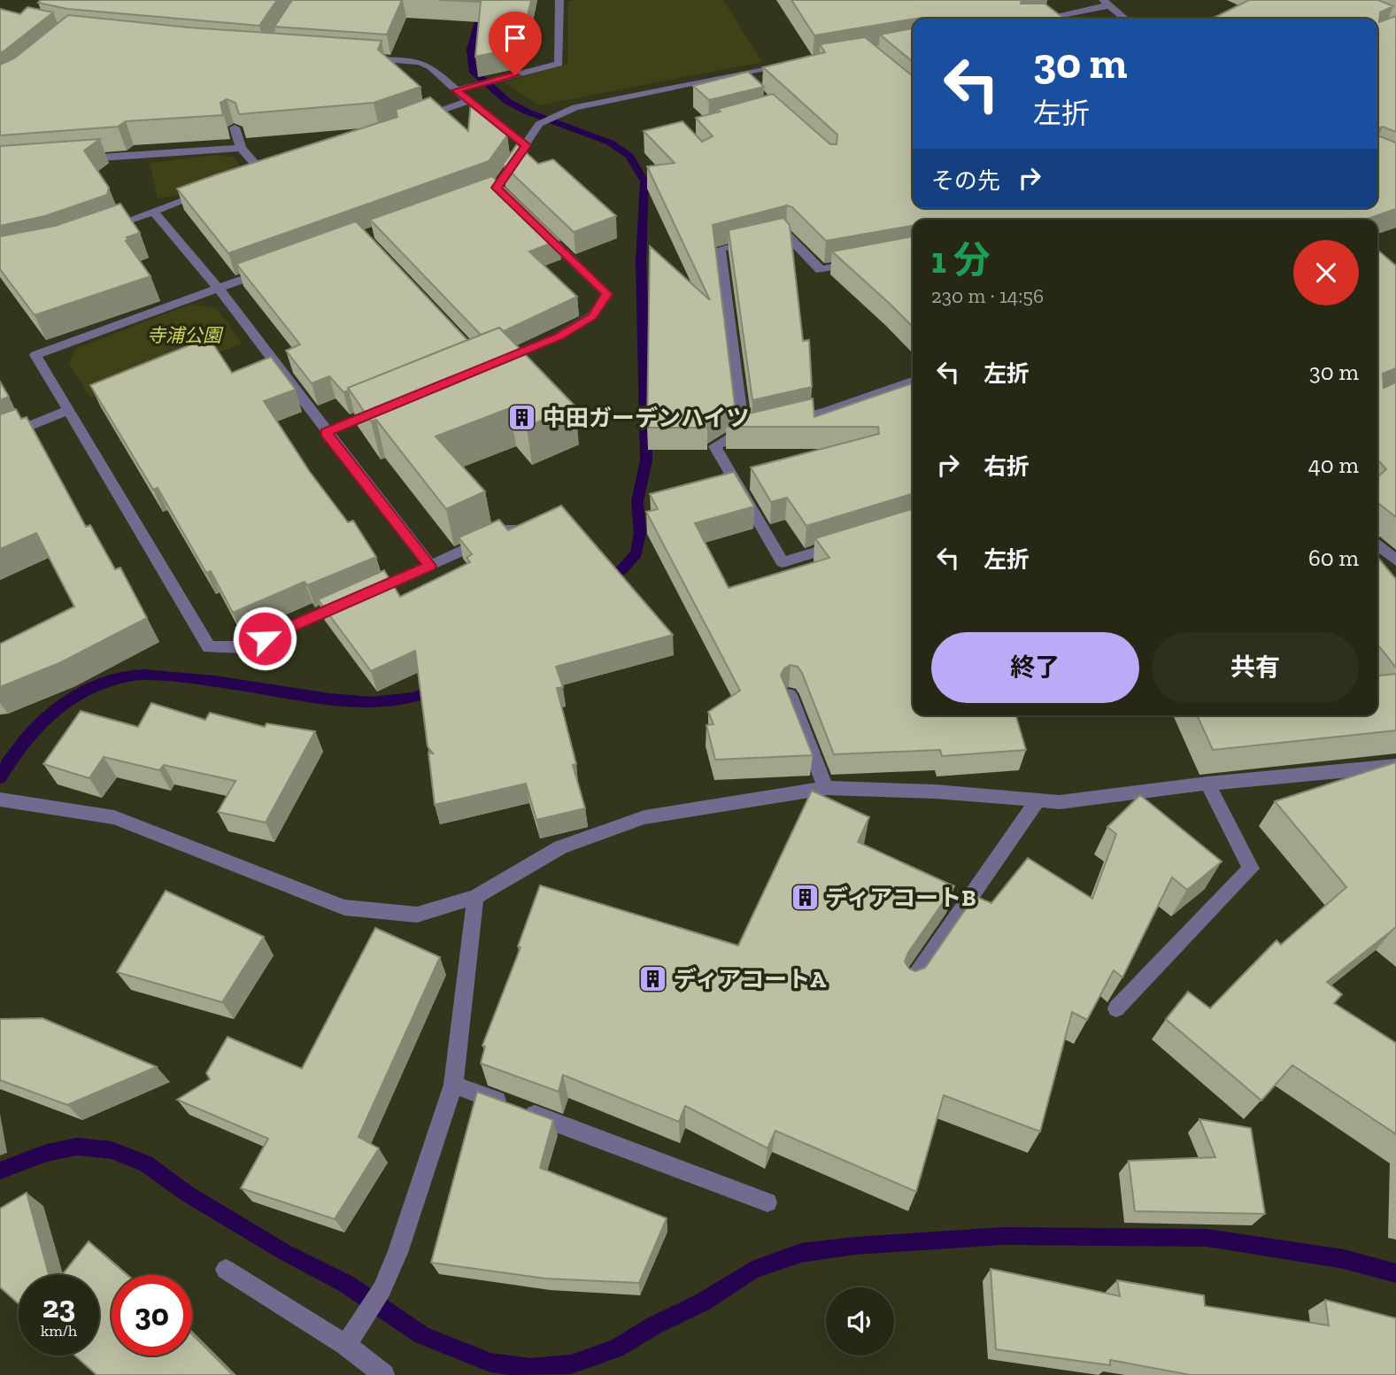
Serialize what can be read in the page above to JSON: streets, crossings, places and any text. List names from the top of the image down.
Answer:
{
  "parks": ["寺浦公園"],
  "places": {
    "building": ["中田ガーデンハイツ", "ディアコートB", "ディアコートA"]
  },
  "page": {
    "turn": ["30 m", "左折"],
    "then": "その先",
    "heading": ["1 分", "230 m · 14:56"],
    "list": [
      {
        "name": "左折",
        "value": "30 m"
      },
      {
        "name": "右折",
        "value": "40 m"
      },
      {
        "name": "左折",
        "value": "60 m"
      }
    ],
    "buttons": ["終了", "共有"],
    "speed": "23 km/h",
    "limit": "30"
  }
}
